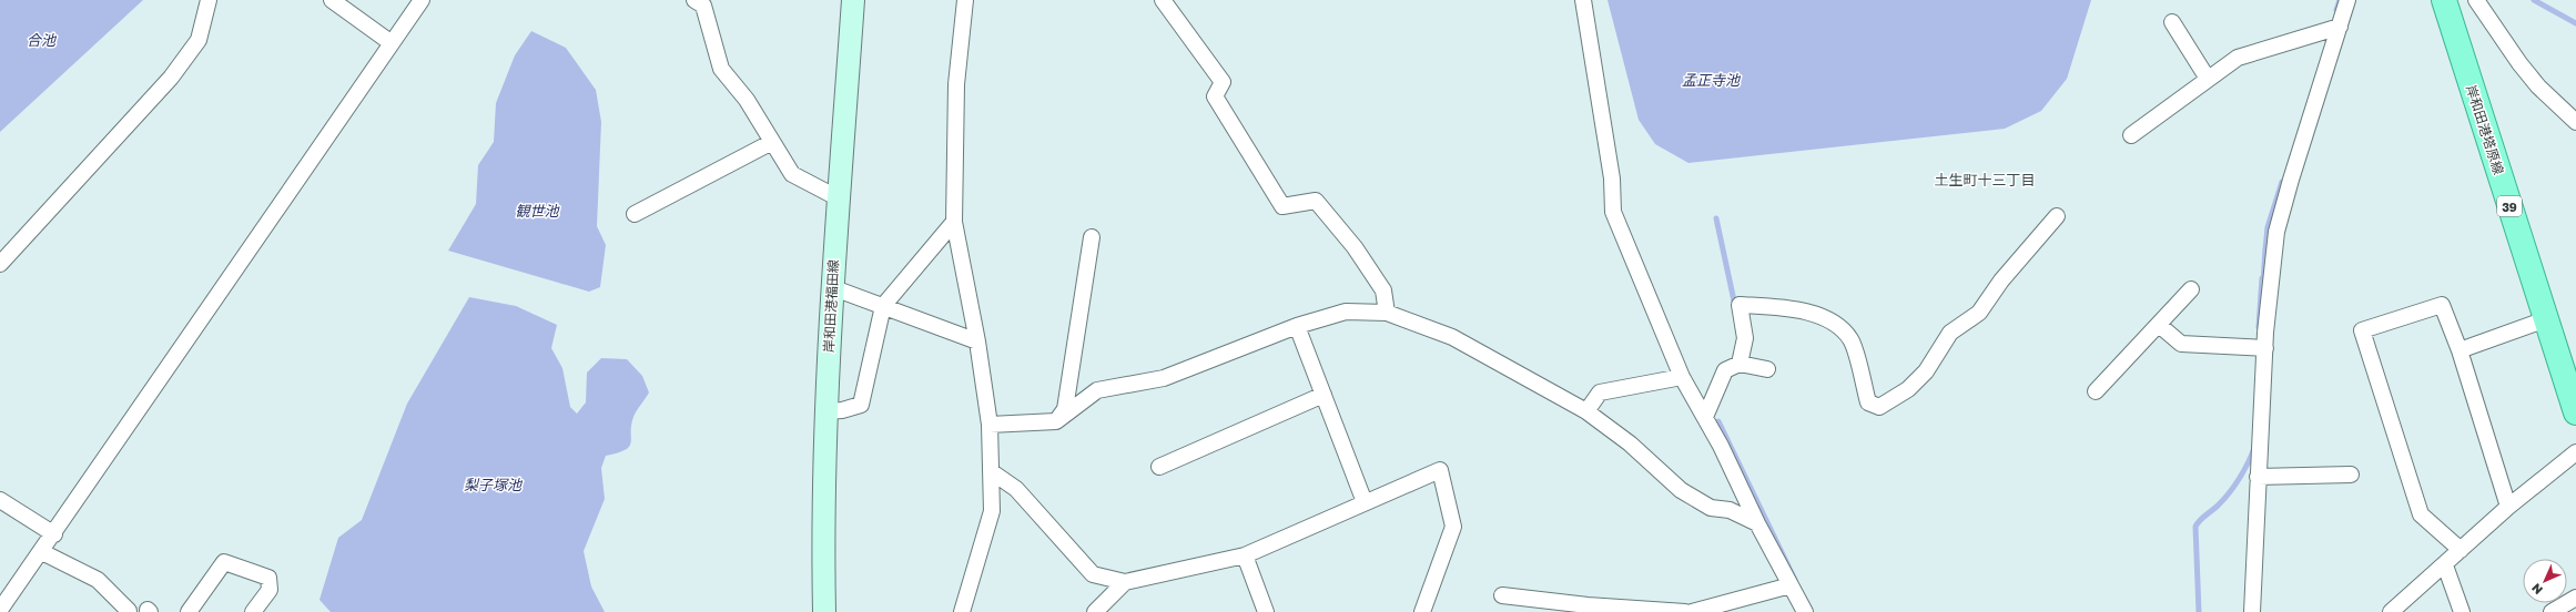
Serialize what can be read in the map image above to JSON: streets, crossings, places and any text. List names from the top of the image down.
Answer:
{
  "streets": {
    "main road": ["岸和田港塔原線", "39"],
    "street": ["岸和田港福田線"]
  },
  "districts": ["土生町十三丁目"],
  "water": [
    "合池",
    "孟正寺池",
    "観世池",
    "梨子塚池"
  ],
  "north": "bottom left"
}
